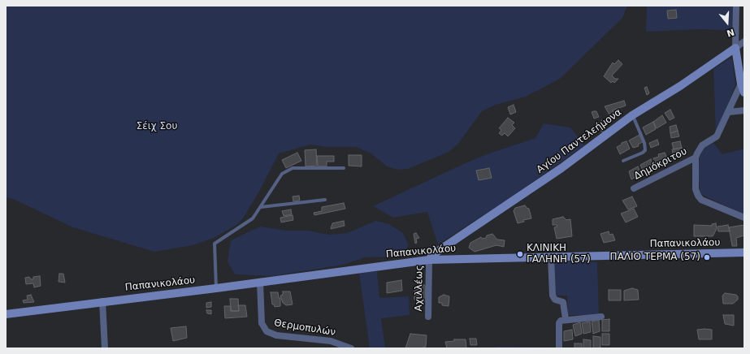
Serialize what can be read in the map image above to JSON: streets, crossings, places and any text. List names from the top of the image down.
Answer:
{
  "streets": {
    "main road": ["Αγίου Παντελεήμονα", "Παπανικολάου"],
    "street": ["Δημόκριτου", "Αχιλλέως", "Θερμοπυλών"]
  },
  "crossings": [
    ["Αγίου Παντελεήμονα", "Παπανικολάου"],
    ["Αγίου Παντελεήμονα", "Αχιλλέως"],
    ["Παπανικολάου", "Αχιλλέως"],
    ["Παπανικολάου", "Θερμοπυλών"]
  ],
  "parks": ["Σέιχ Σου"],
  "places": ["ΚΛΙΝΙΚΗ ΓΑΛΗΝΗ (57)", "ΠΑΛΙΟ ΤΕΡΜΑ (57)"],
  "north": "bottom"
}
